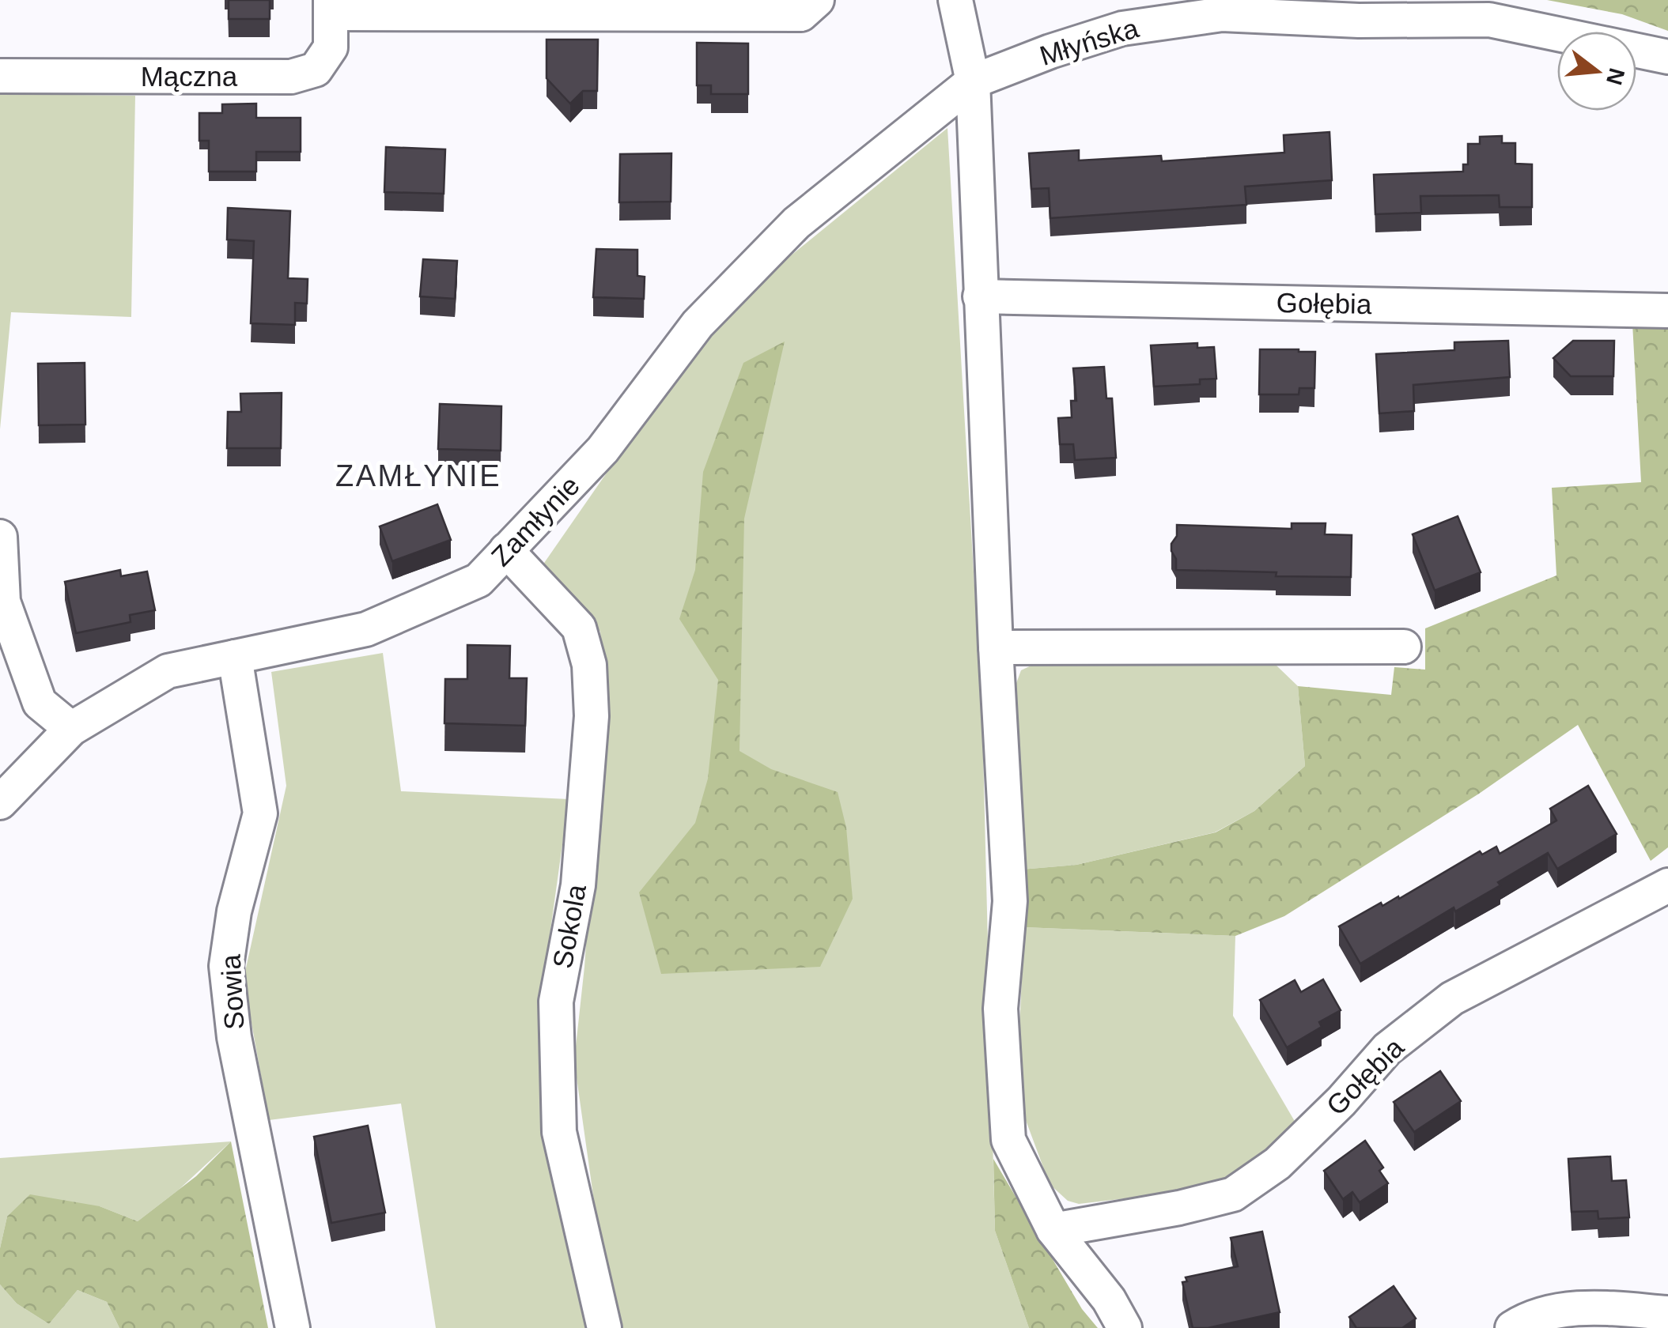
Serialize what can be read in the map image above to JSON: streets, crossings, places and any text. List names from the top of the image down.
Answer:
{
  "streets": {
    "street": [
      "Młyńska",
      "Mączna",
      "Gołębia",
      "Zamłynie",
      "Sokola",
      "Sowia"
    ]
  },
  "crossings": [
    ["Młyńska", "Zamłynie"],
    ["Zamłynie", "Sokola"],
    ["Zamłynie", "Sowia"]
  ],
  "districts": ["ZAMŁYNIE"],
  "north": "right"
}
